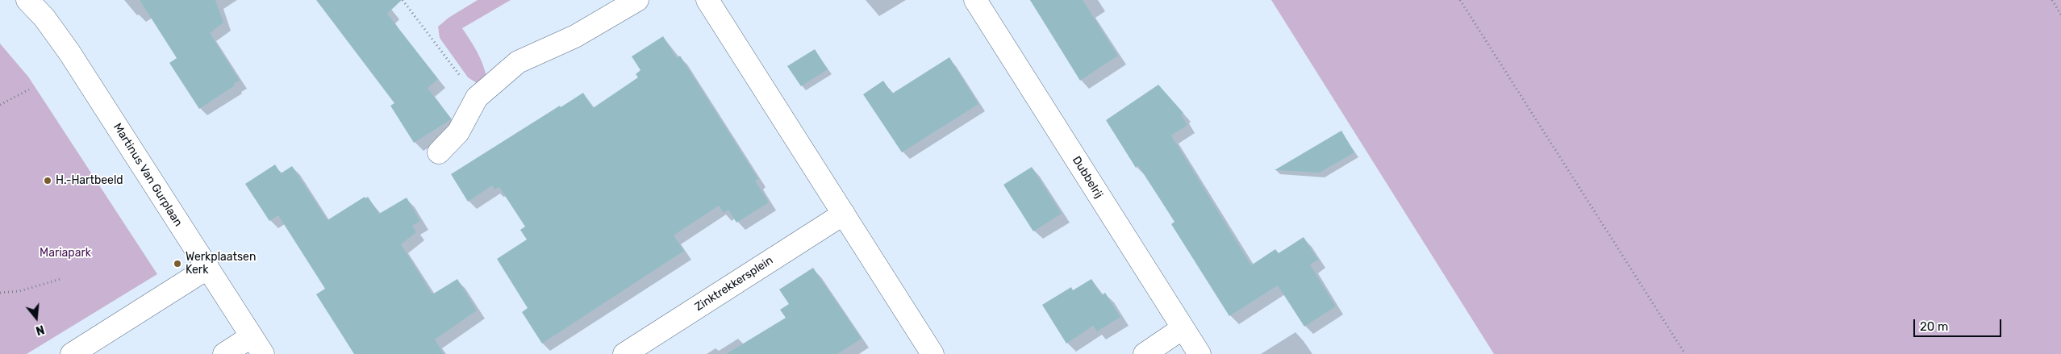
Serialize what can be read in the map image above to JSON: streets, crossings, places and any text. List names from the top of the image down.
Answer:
{
  "streets": {
    "street": ["Martinus Van Gurplaan", "Dubbelrij", "Zinktrekkersplein"]
  },
  "parks": ["Mariapark"],
  "places": ["H.-Hartbeeld", "Werkplaatsen Kerk"],
  "scale_bar": "20 m",
  "north": "bottom"
}
